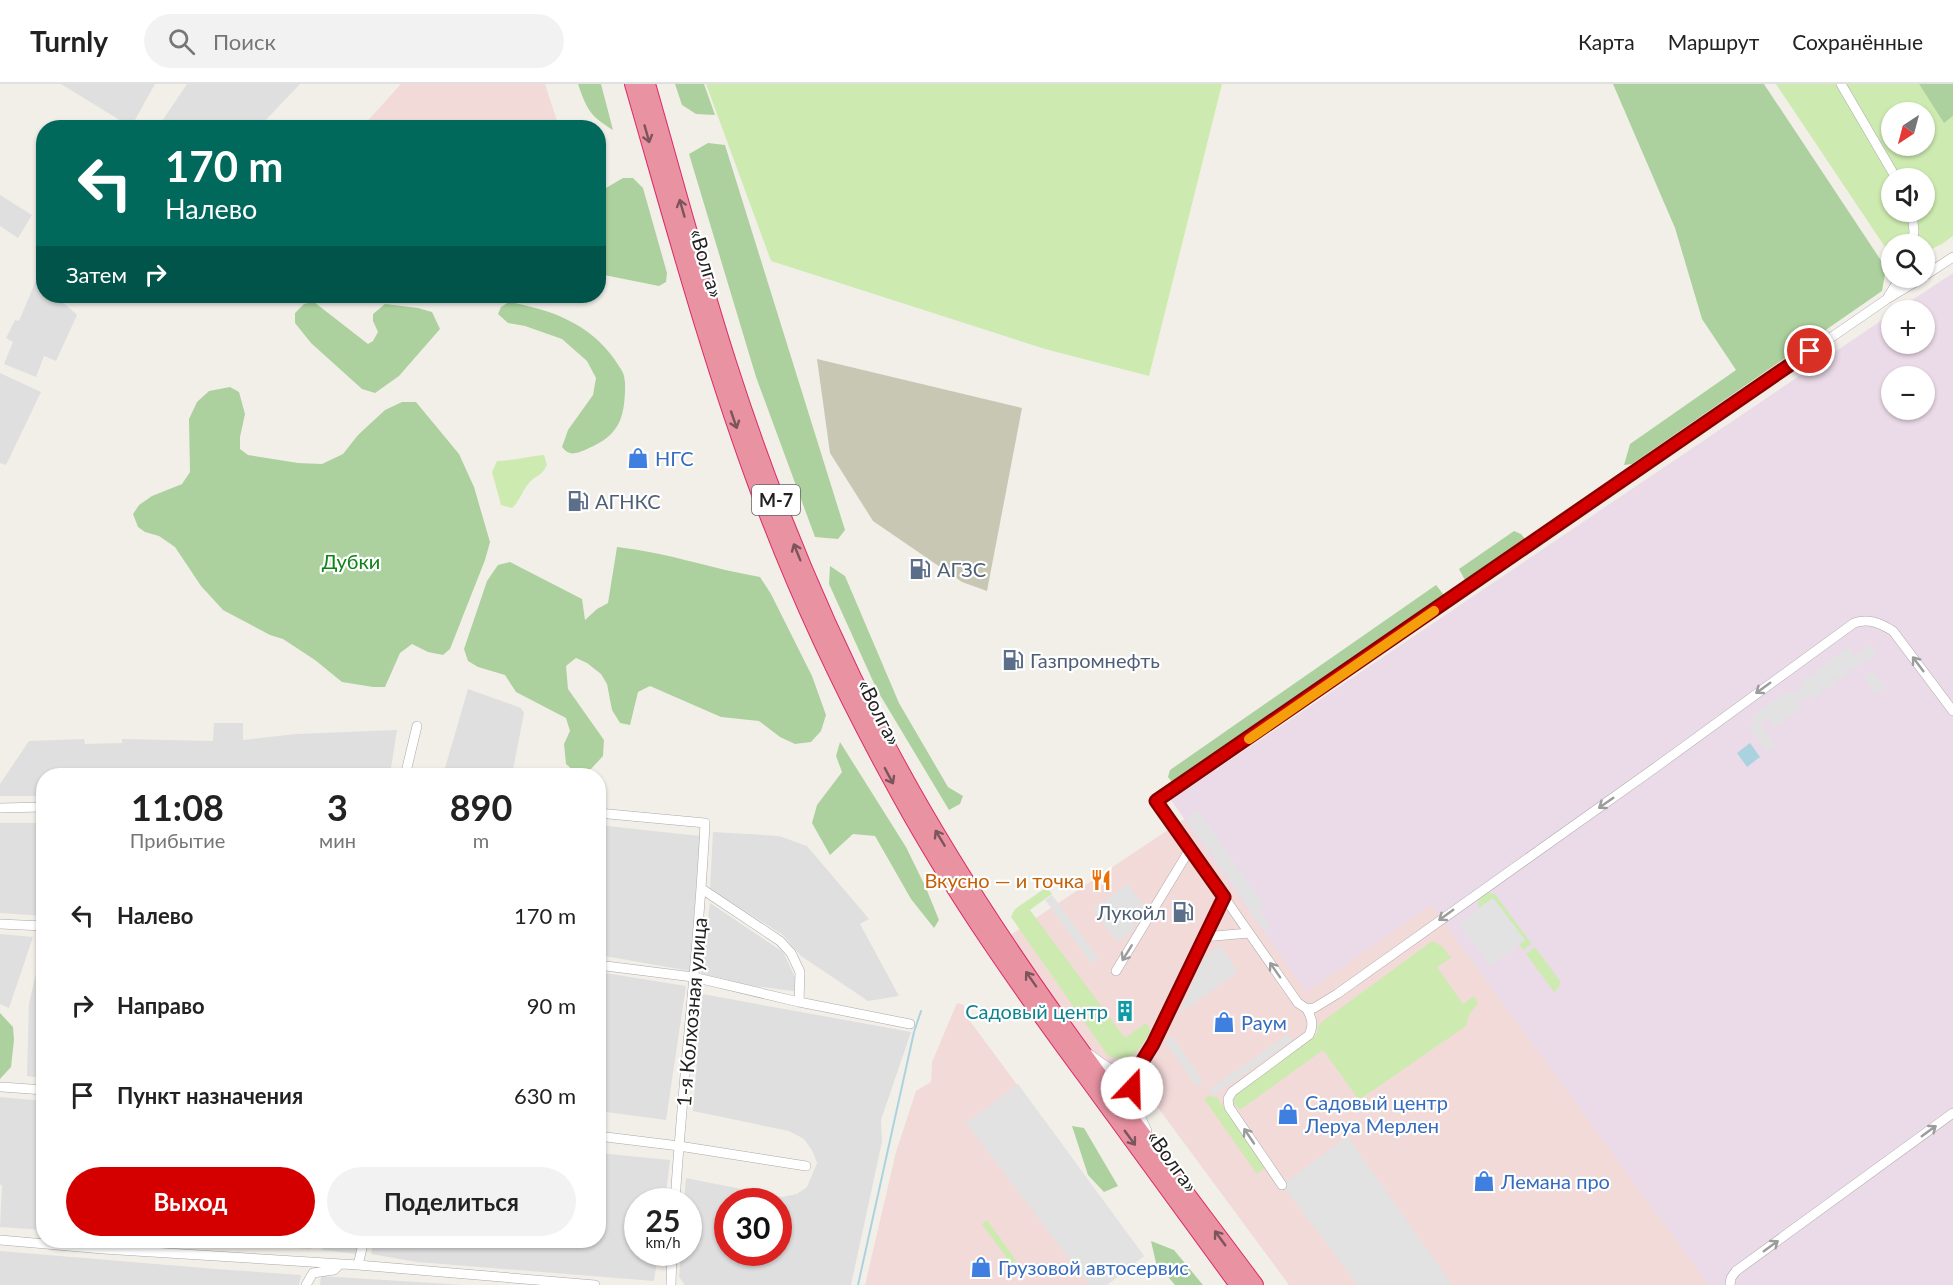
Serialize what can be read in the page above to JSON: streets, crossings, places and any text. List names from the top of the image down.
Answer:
{
  "streets": {
    "highway": ["«Волга»", "М-7"],
    "street": ["1-я Колхозная улица"]
  },
  "parks": ["Дубки"],
  "places": {
    "shop": [
      "НГС",
      "Раум",
      "Садовый центр Леруа Мерлен",
      "Лемана про",
      "Грузовой автосервис"
    ],
    "fuel station": [
      "АГНКС",
      "АГЗС",
      "Газпромнефть",
      "Лукойл"
    ],
    "restaurant": ["Вкусно — и точка"],
    "building": ["Садовый центр"]
  },
  "north": "bottom left",
  "page": {
    "header": "Turnly",
    "search": "Поиск",
    "nav": ["Карта", "Маршрут", "Сохранённые"],
    "map_buttons": ["+", "−"],
    "turn": ["170 m", "Налево"],
    "then": "Затем",
    "eta": [
      "11:08",
      "Прибытие",
      "3",
      "мин",
      "890",
      "m"
    ],
    "list": [
      {
        "name": "Налево",
        "value": "170 m"
      },
      {
        "name": "Направо",
        "value": "90 m"
      },
      {
        "name": "Пункт назначения",
        "value": "630 m"
      }
    ],
    "buttons": ["Выход", "Поделиться"],
    "speed": "25 km/h",
    "limit": "30"
  }
}
